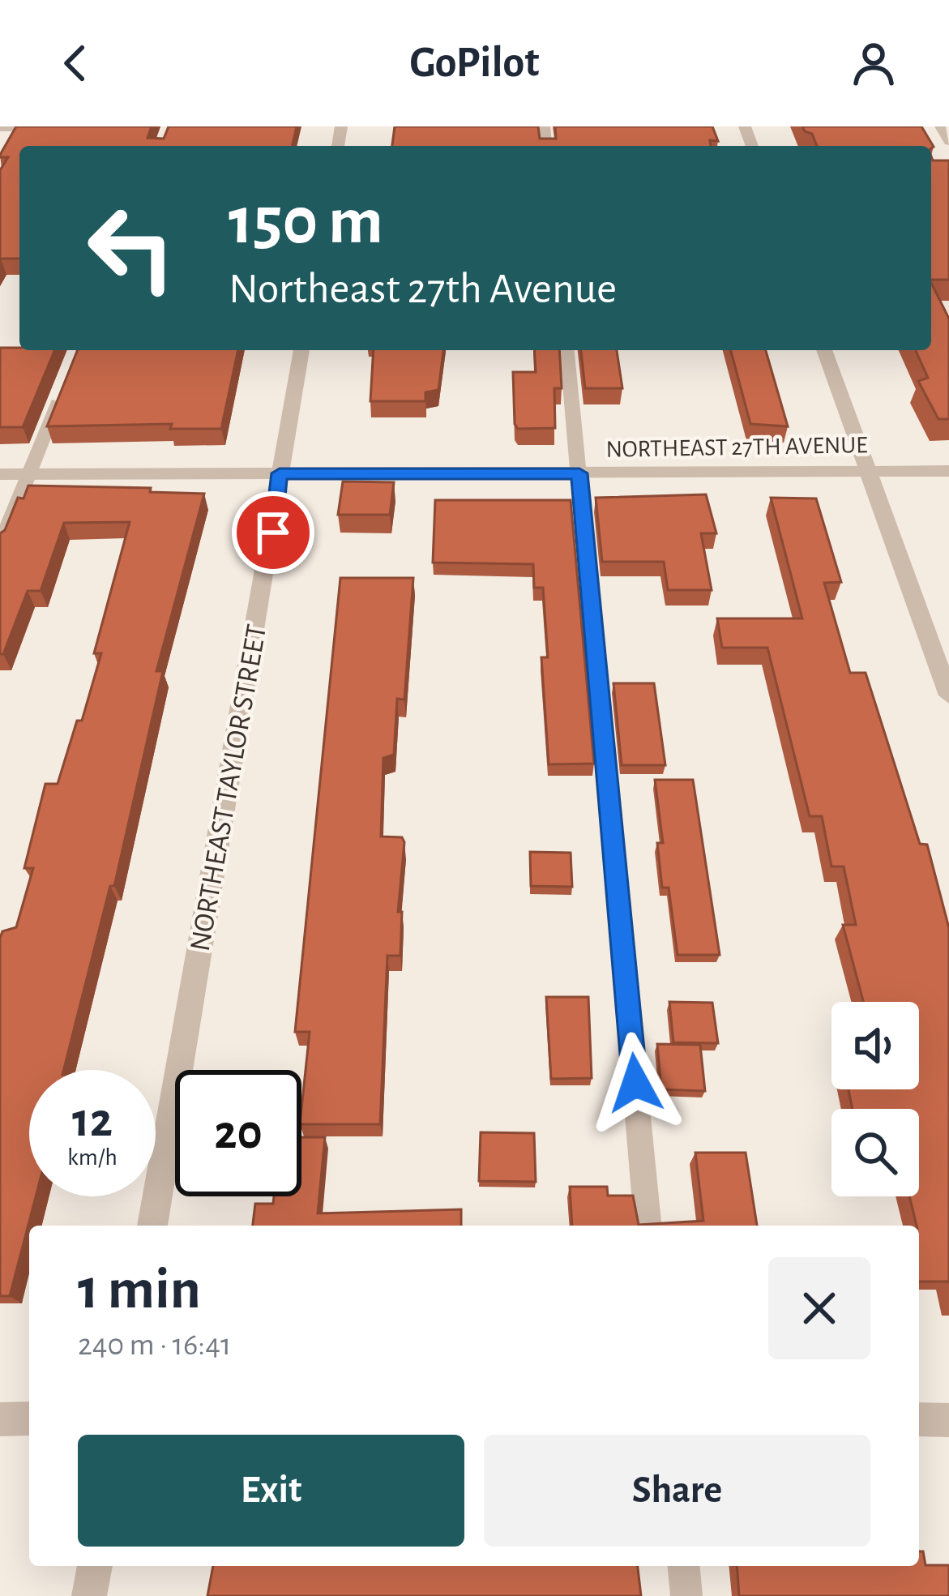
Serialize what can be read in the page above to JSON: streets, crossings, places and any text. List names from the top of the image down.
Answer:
{
  "streets": {
    "street": ["NORTHEAST 27TH AVENUE", "NORTHEAST TAYLOR STREET"]
  },
  "crossings": [
    ["NORTHEAST 27TH AVENUE", "NORTHEAST TAYLOR STREET"]
  ],
  "page": {
    "header": "GoPilot",
    "turn": ["150 m", "Northeast 27th Avenue"],
    "speed": "12 km/h",
    "limit": "20",
    "heading": ["1 min", "240 m · 16:41"],
    "buttons": ["Exit", "Share"]
  }
}
